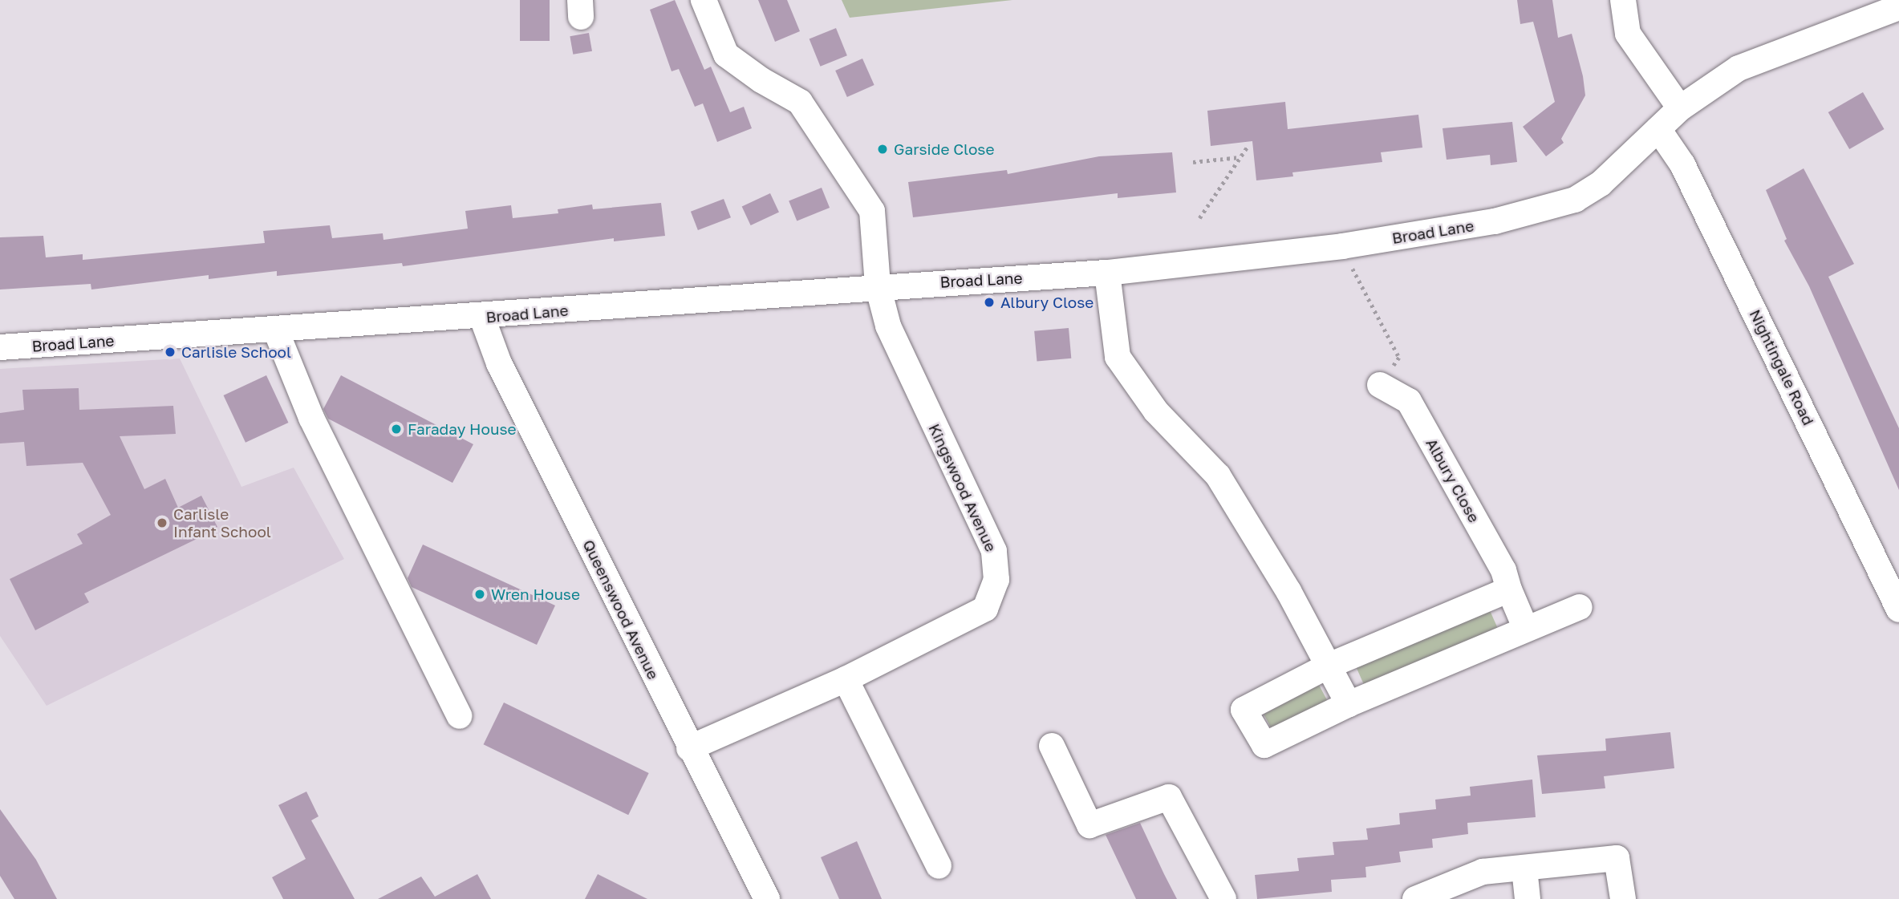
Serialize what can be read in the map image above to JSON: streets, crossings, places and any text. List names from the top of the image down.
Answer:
{
  "streets": {
    "street": [
      "Broad Lane",
      "Nightingale Road",
      "Albury Close",
      "Kingswood Avenue",
      "Queenswood Avenue"
    ]
  },
  "crossings": [
    ["Broad Lane", "Nightingale Road"],
    ["Broad Lane", "Kingswood Avenue"],
    ["Broad Lane", "Queenswood Avenue"],
    ["Kingswood Avenue", "Queenswood Avenue"]
  ],
  "places": [
    "Garside Close",
    "Albury Close",
    "Carlisle School",
    "Faraday House",
    "Carlisle Infant School",
    "Wren House"
  ]
}
